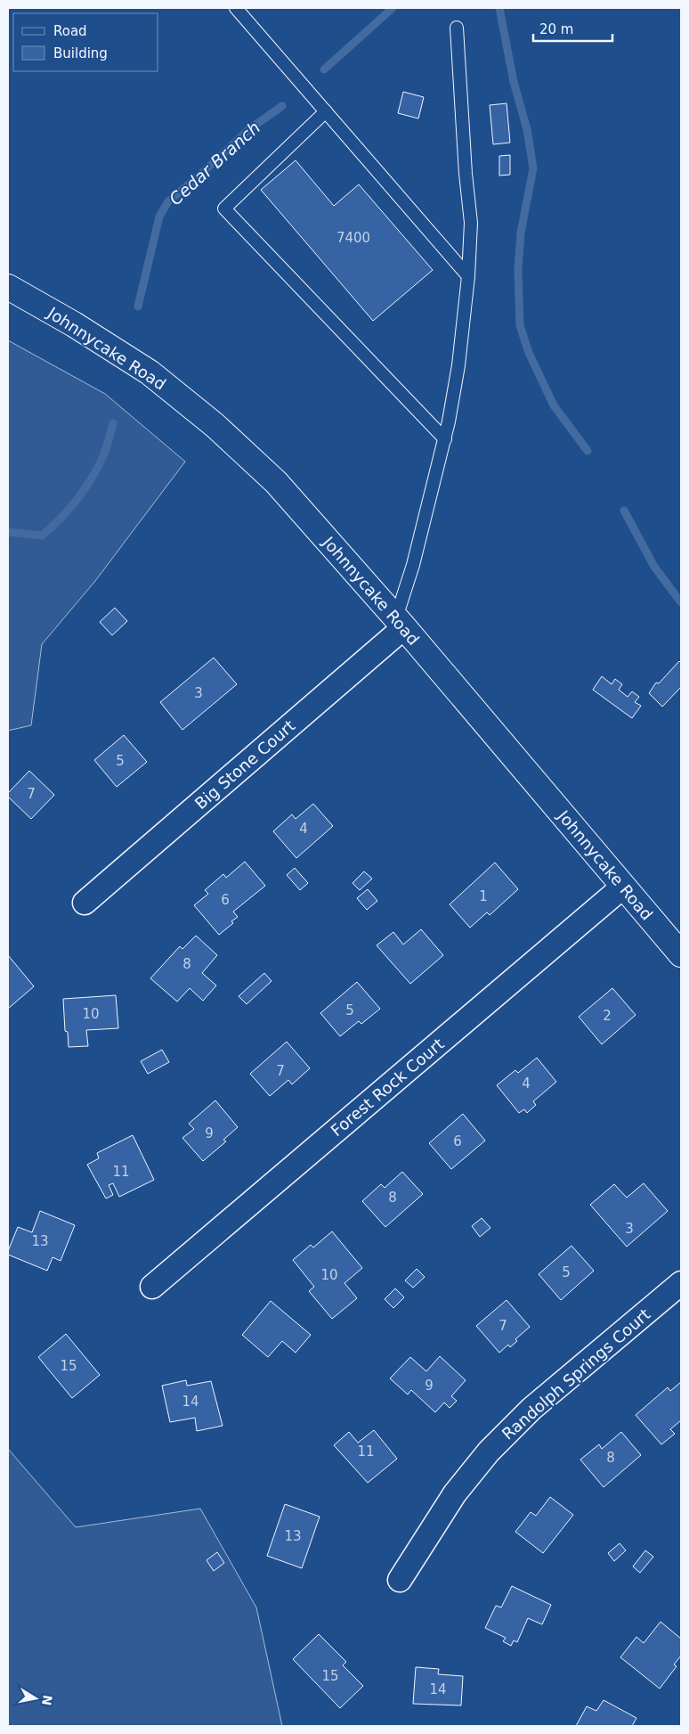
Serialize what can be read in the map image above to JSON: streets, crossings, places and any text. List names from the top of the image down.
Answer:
{
  "streets": {
    "street": [
      "Johnnycake Road",
      "Big Stone Court",
      "Forest Rock Court",
      "Randolph Springs Court"
    ]
  },
  "crossings": [
    ["Johnnycake Road", "Big Stone Court"],
    ["Johnnycake Road", "Forest Rock Court"]
  ],
  "water": ["Cedar Branch"],
  "house_numbers": [
    "7400",
    "3",
    "5",
    "7",
    "4",
    "1",
    "6",
    "8",
    "5",
    "10",
    "2",
    "7",
    "4",
    "9",
    "6",
    "11",
    "8",
    "3",
    "13",
    "5",
    "10",
    "7",
    "15",
    "9",
    "14",
    "11",
    "8",
    "13",
    "15",
    "14"
  ],
  "legend": ["Road", "Building"],
  "scale_bar": "20 m",
  "north": "right"
}
